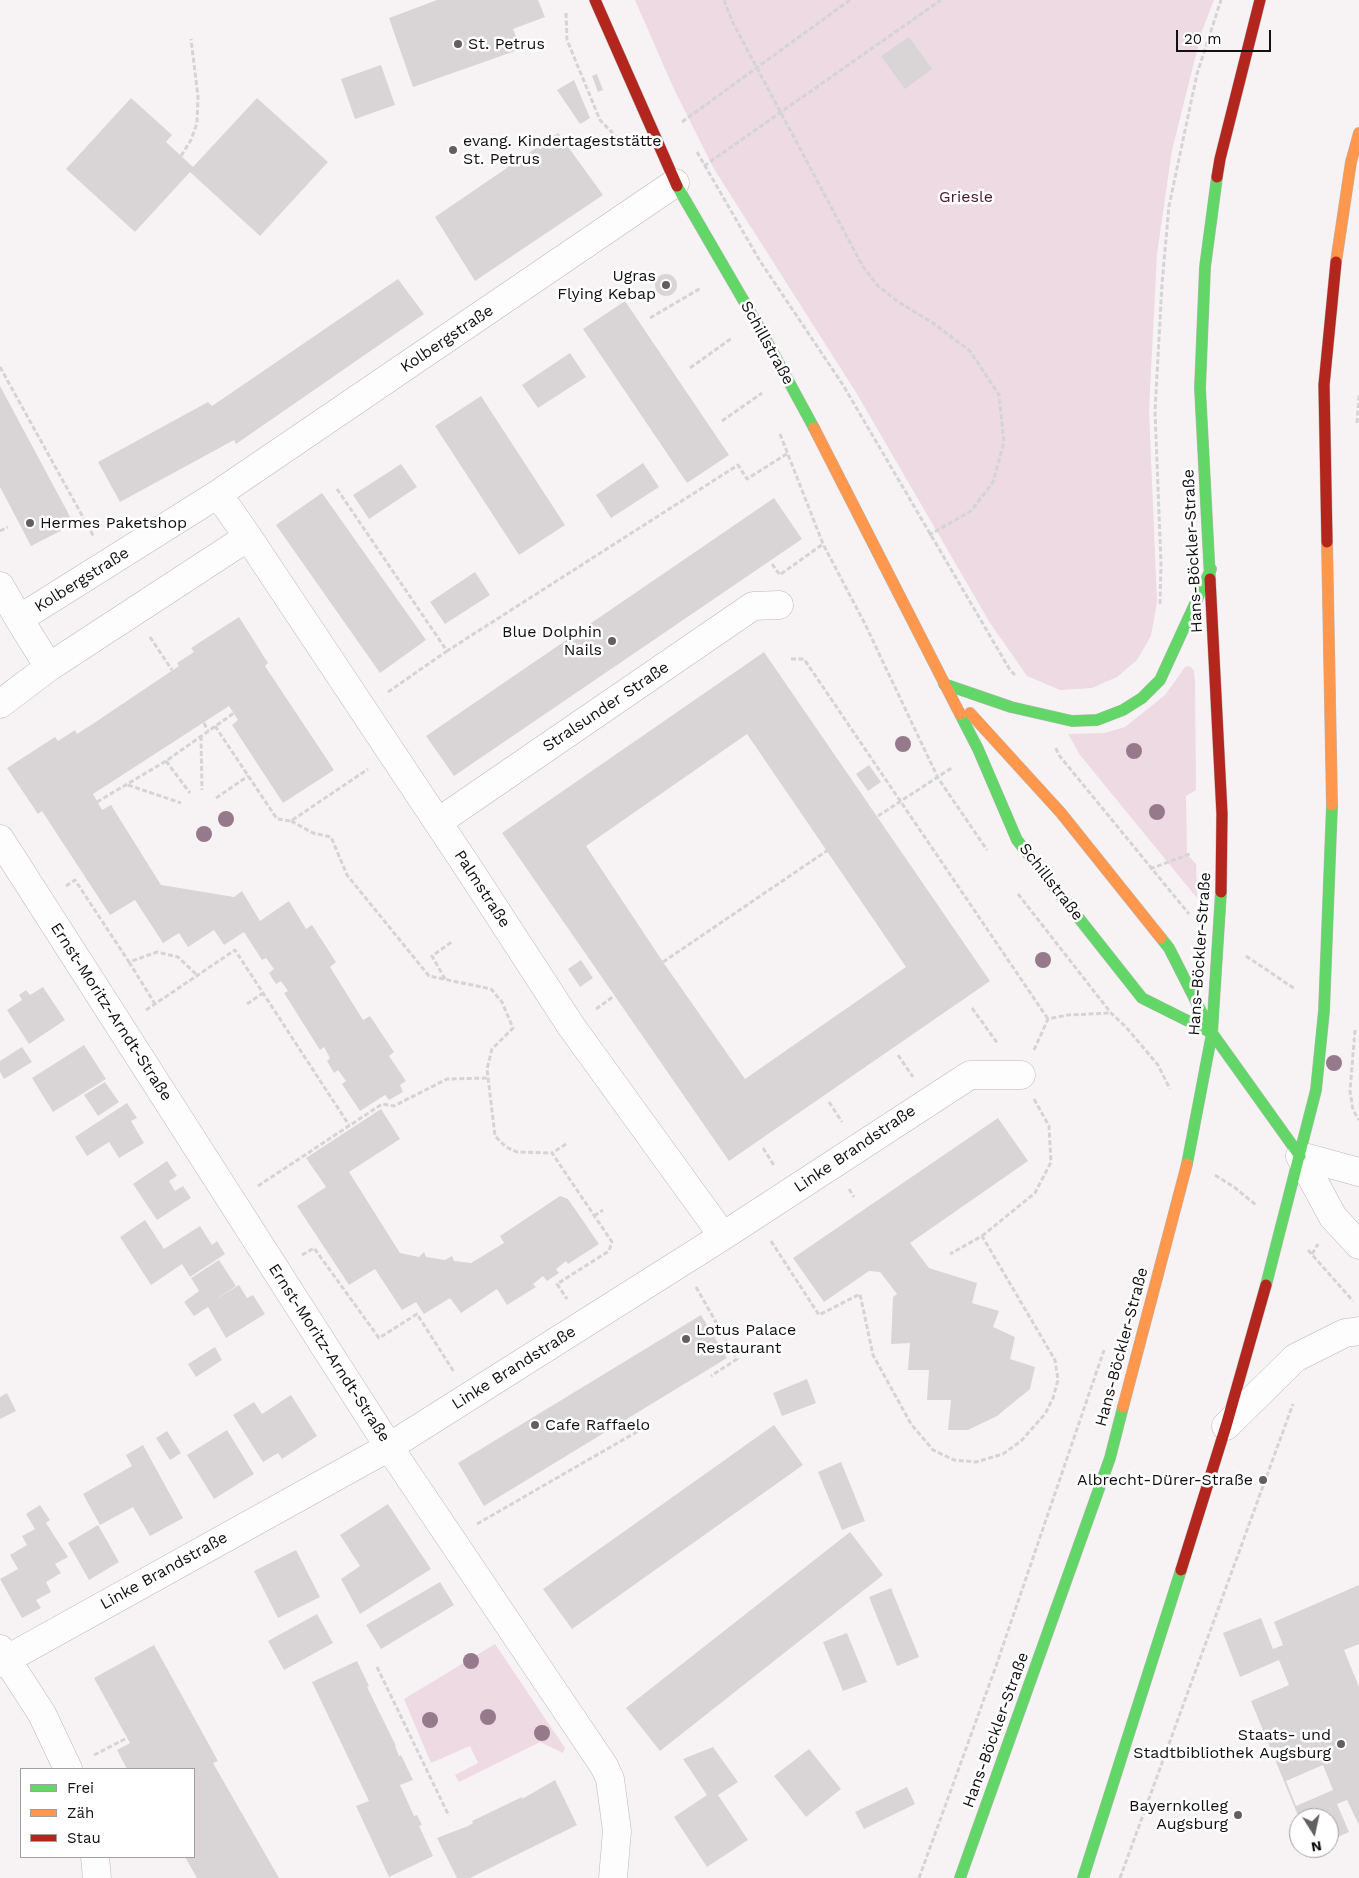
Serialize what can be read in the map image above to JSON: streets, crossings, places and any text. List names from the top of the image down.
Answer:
{
  "streets": {
    "main road": ["Schillstraße", "Hans-Böckler-Straße"],
    "street": [
      "Kolbergstraße",
      "Stralsunder Straße",
      "Palmstraße",
      "Ernst-Moritz-Arndt-Straße",
      "Linke Brandstraße"
    ]
  },
  "crossings": [
    ["Kolbergstraße", "Schillstraße"],
    ["Schillstraße", "Hans-Böckler-Straße"],
    ["Stralsunder Straße", "Palmstraße"],
    ["Palmstraße", "Linke Brandstraße"],
    ["Ernst-Moritz-Arndt-Straße", "Linke Brandstraße"]
  ],
  "parks": ["Griesle"],
  "places": [
    "St. Petrus",
    "evang. Kindertageststätte St. Petrus",
    "Ugras Flying Kebap",
    "Hermes Paketshop",
    "Blue Dolphin Nails",
    "Lotus Palace Restaurant",
    "Cafe Raffaelo",
    "Albrecht-Dürer-Straße",
    "Staats- und Stadtbibliothek Augsburg",
    "Bayernkolleg Augsburg"
  ],
  "legend": ["Frei", "Zäh", "Stau"],
  "scale_bar": "20 m",
  "north": "bottom"
}
